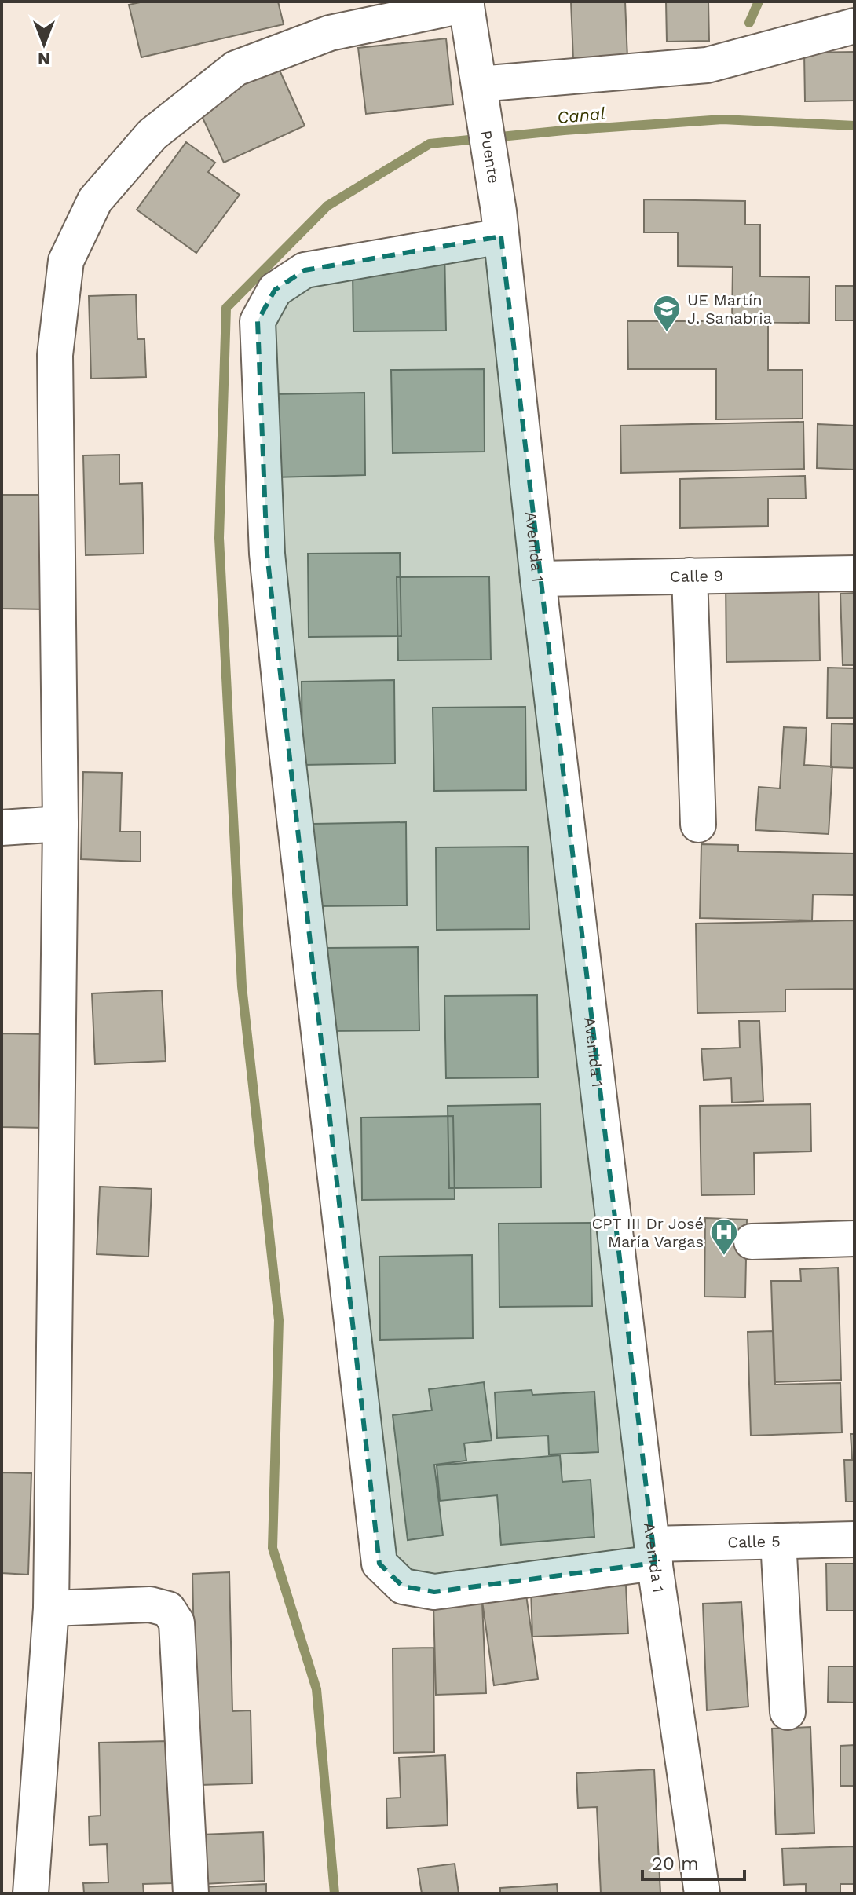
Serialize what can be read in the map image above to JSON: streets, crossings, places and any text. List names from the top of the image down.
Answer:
{
  "streets": {
    "street": [
      "Puente",
      "Avenida 1",
      "Calle 9",
      "Calle 5"
    ]
  },
  "crossings": [
    ["Puente", "Avenida 1"],
    ["Puente", "Calle 5"],
    ["Avenida 1", "Calle 9"],
    ["Avenida 1", "Calle 5"]
  ],
  "water": ["Canal"],
  "places": {
    "school or university": ["UE Martín J. Sanabria"],
    "hospital": ["CPT III Dr José María Vargas"]
  },
  "scale_bar": "20 m",
  "north": "bottom"
}
